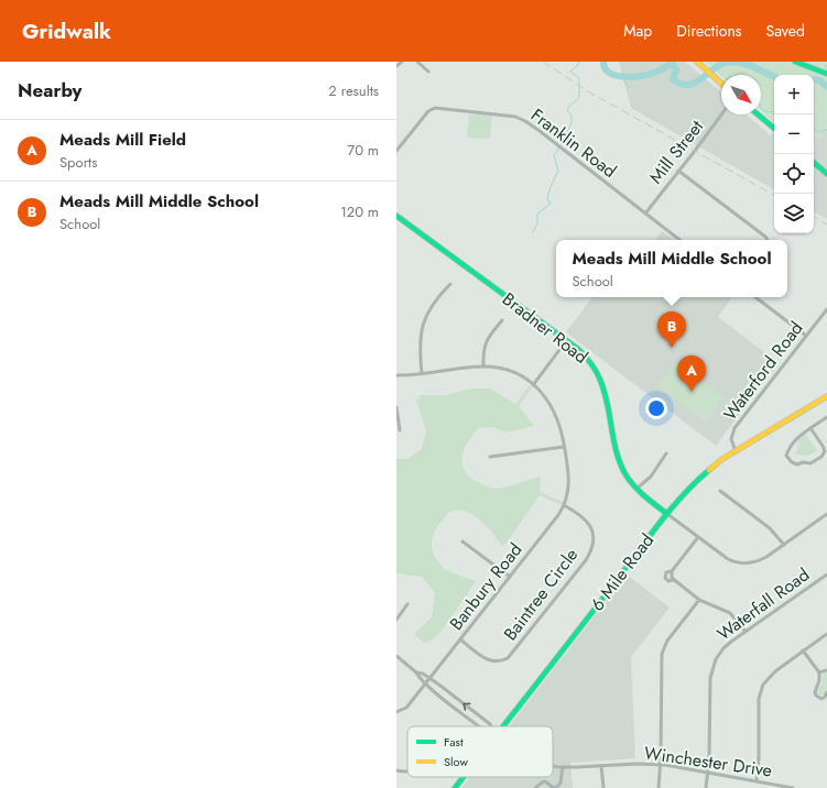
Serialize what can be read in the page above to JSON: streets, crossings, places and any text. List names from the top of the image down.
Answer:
{
  "streets": {
    "street": [
      "Franklin Road",
      "Mill Street",
      "Bradner Road",
      "Waterford Road",
      "6 Mile Road",
      "Banbury Road",
      "Baintree Circle",
      "Waterfall Road",
      "Winchester Drive"
    ]
  },
  "crossings": [
    ["Franklin Road", "Mill Street"],
    ["Bradner Road", "6 Mile Road"],
    ["Waterford Road", "6 Mile Road"],
    ["Banbury Road", "Baintree Circle"],
    ["Banbury Road", "Winchester Drive"],
    ["Waterfall Road", "Winchester Drive"]
  ],
  "legend": ["Fast", "Slow"],
  "north": "bottom right",
  "page": {
    "header": "Gridwalk",
    "nav": ["Map", "Directions", "Saved"],
    "heading": ["Nearby", "2 results"],
    "map_buttons": ["+", "−"],
    "list": [
      {
        "mark": "A",
        "name": "Meads Mill Field",
        "note": "Sports",
        "value": "70 m"
      },
      {
        "mark": "B",
        "name": "Meads Mill Middle School",
        "note": "School",
        "value": "120 m"
      }
    ],
    "popup": ["Meads Mill Middle School", "School"],
    "pins": ["B", "A"]
  }
}
